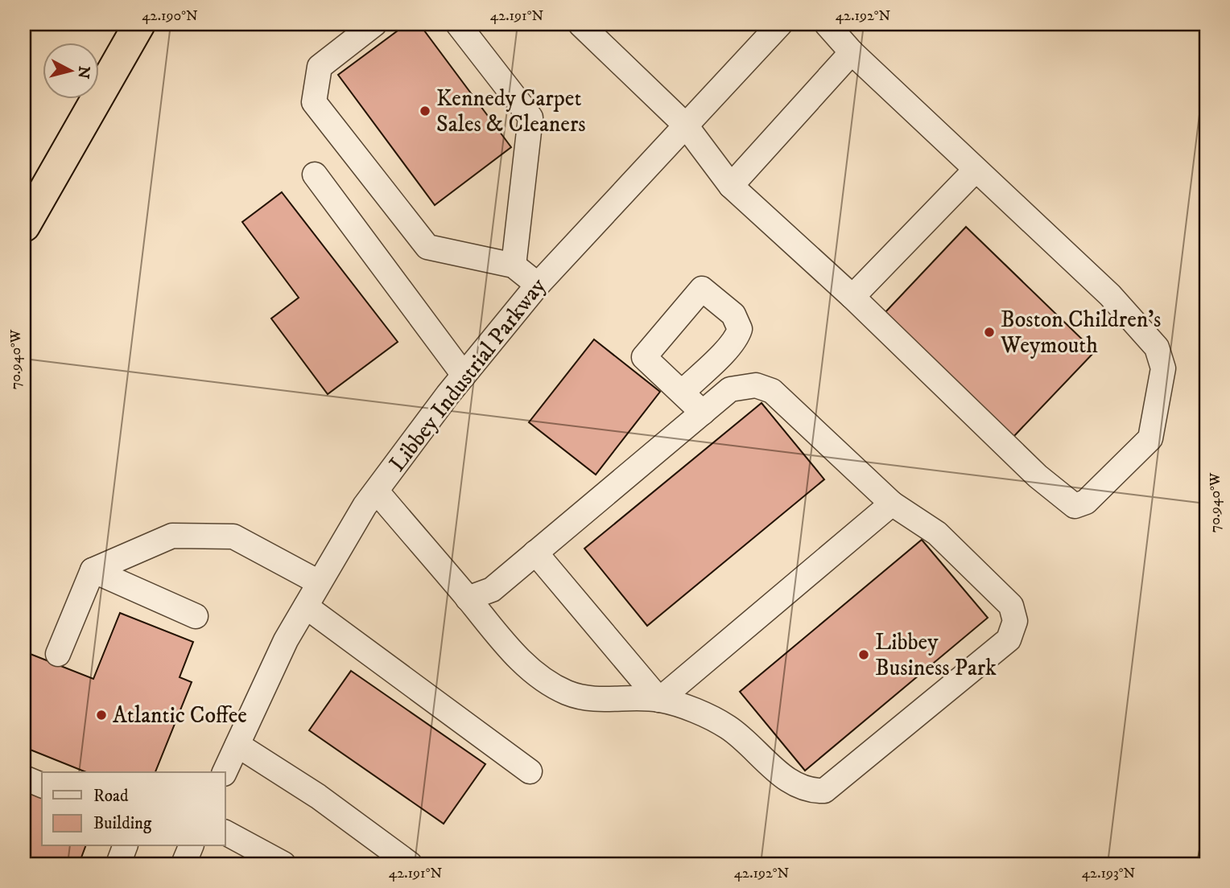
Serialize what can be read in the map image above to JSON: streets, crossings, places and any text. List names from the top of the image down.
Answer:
{
  "streets": {
    "street": ["Libbey Industrial Parkway"]
  },
  "places": [
    "Kennedy Carpet Sales & Cleaners",
    "Boston Children's Weymouth",
    "Libbey Business Park",
    "Atlantic Coffee"
  ],
  "legend": ["Road", "Building"],
  "north": "right",
  "coordinates": [
    "42.190°N",
    "42.191°N",
    "42.192°N",
    "70.940°W",
    "42.193°N"
  ]
}
